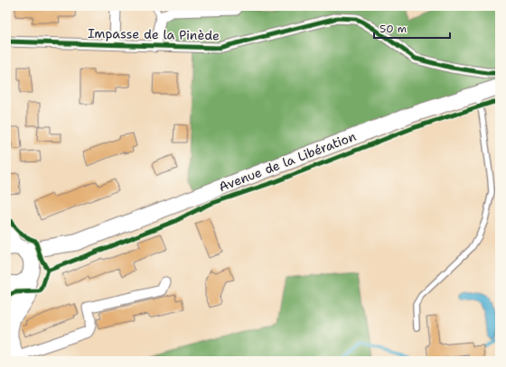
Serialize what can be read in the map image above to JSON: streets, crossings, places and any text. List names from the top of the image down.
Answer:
{
  "streets": {
    "main road": ["Avenue de la Libération"],
    "street": ["Impasse de la Pinède"]
  },
  "scale_bar": "50 m"
}
